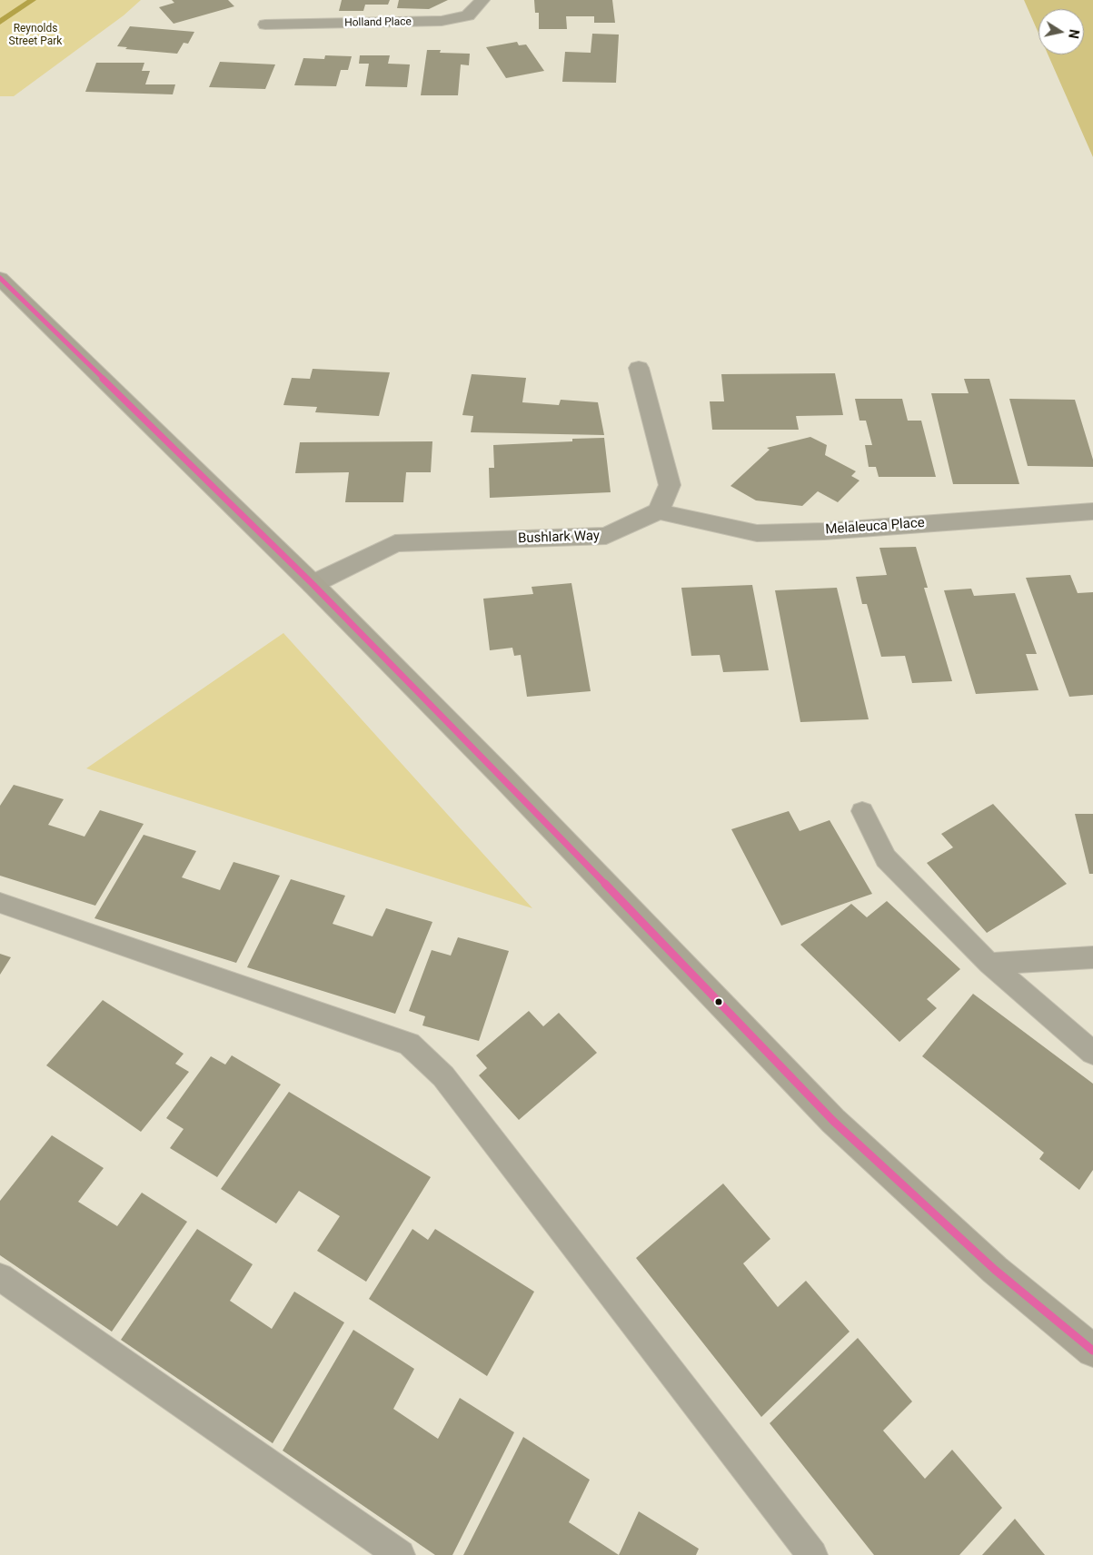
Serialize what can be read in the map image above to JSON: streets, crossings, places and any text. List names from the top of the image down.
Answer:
{
  "streets": {
    "street": ["Holland Place", "Melaleuca Place", "Bushlark Way"]
  },
  "crossings": [
    ["Melaleuca Place", "Bushlark Way"]
  ],
  "parks": ["Reynolds Street Park"],
  "north": "right"
}
